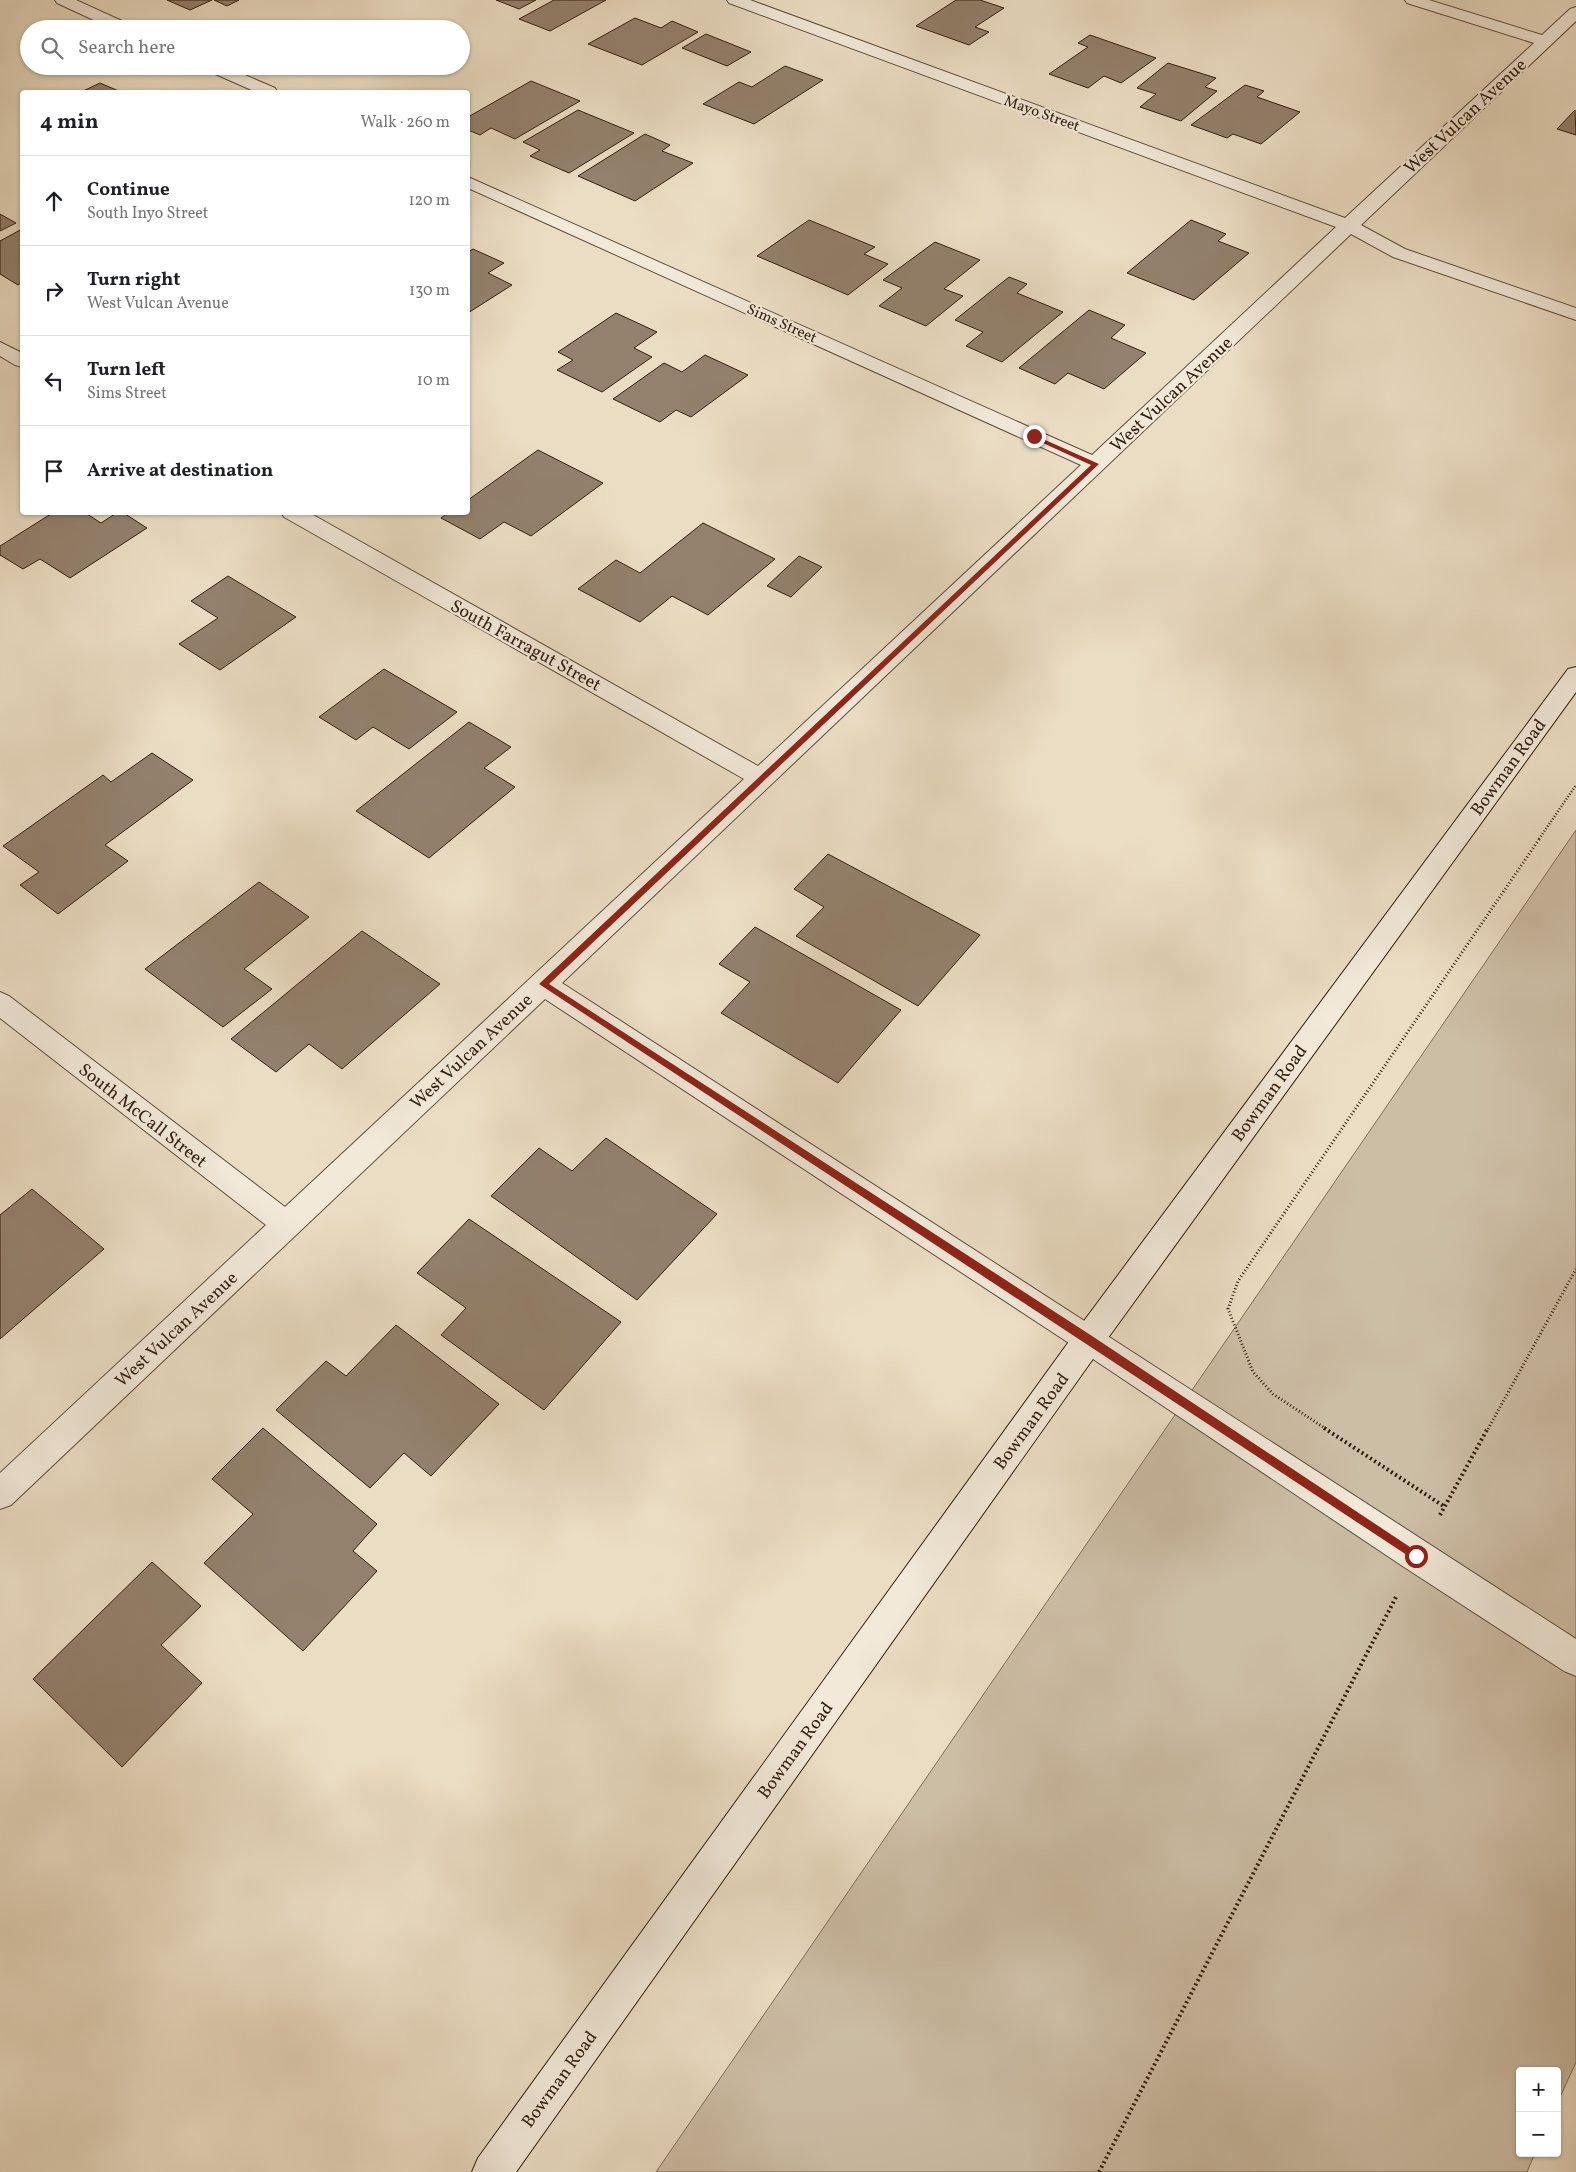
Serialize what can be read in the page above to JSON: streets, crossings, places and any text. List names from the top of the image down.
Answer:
{
  "streets": {
    "street": [
      "Mayo Street",
      "West Vulcan Avenue",
      "Sims Street",
      "South Farragut Street",
      "Bowman Road",
      "South McCall Street"
    ]
  },
  "crossings": [
    ["Mayo Street", "West Vulcan Avenue"],
    ["West Vulcan Avenue", "Sims Street"],
    ["West Vulcan Avenue", "South Farragut Street"],
    ["West Vulcan Avenue", "South McCall Street"]
  ],
  "page": {
    "search": "Search here",
    "heading": ["4 min", "Walk · 260 m"],
    "list": [
      ["Continue", "South Inyo Street", "120 m"],
      ["Turn right", "West Vulcan Avenue", "130 m"],
      ["Turn left", "Sims Street", "10 m"],
      "Arrive at destination"
    ],
    "map_buttons": ["+", "−"]
  }
}
